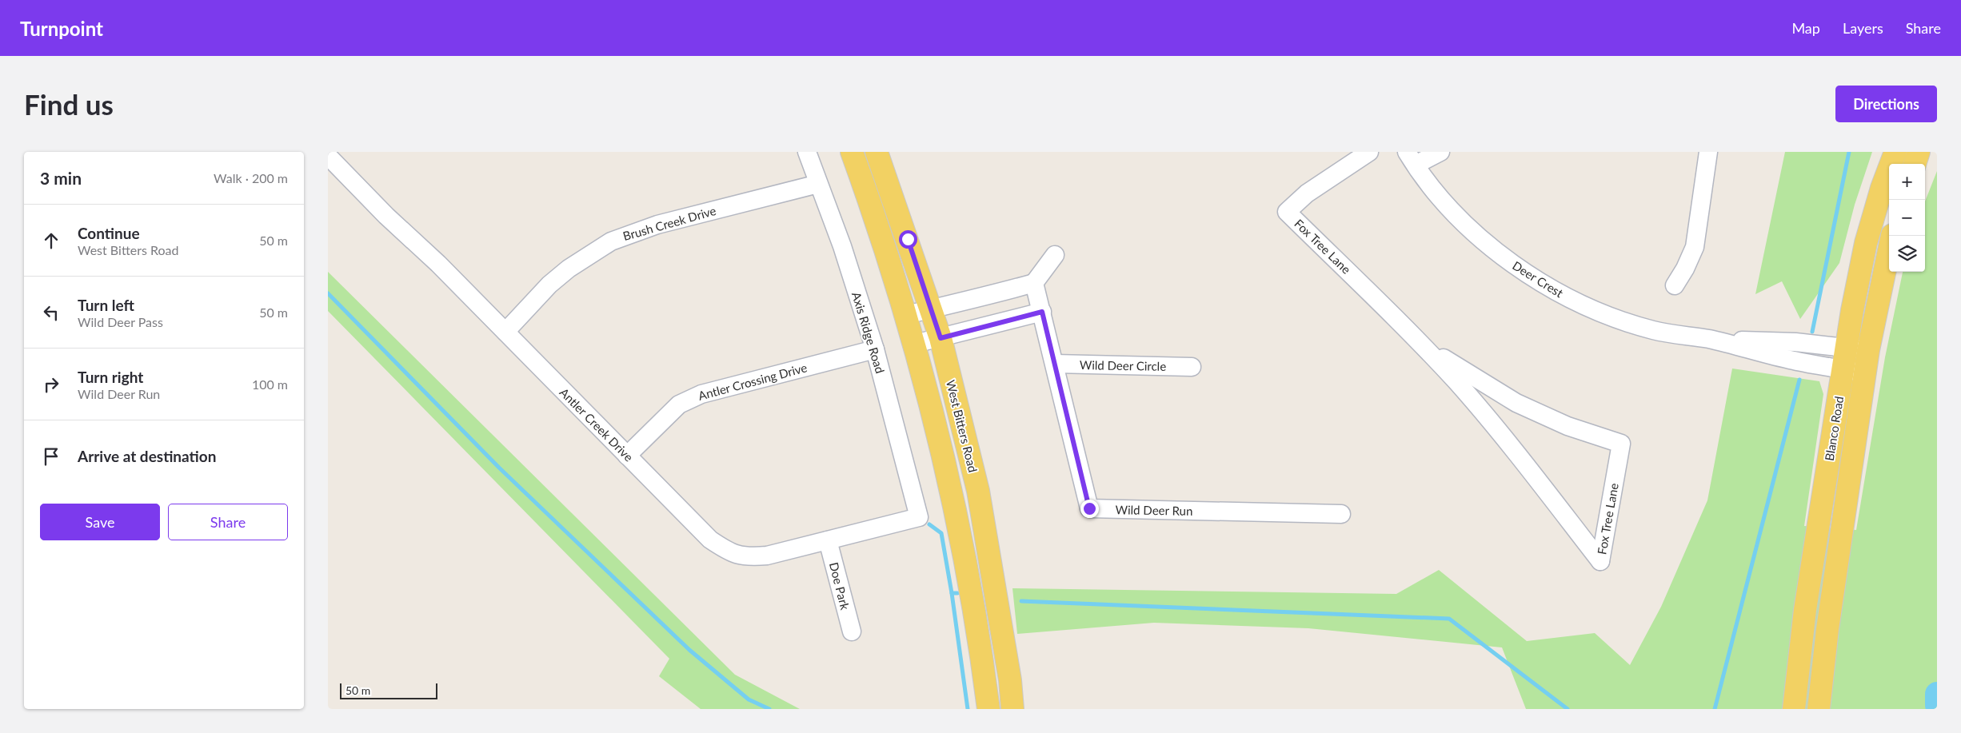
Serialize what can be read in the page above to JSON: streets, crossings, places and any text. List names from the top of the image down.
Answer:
{
  "streets": {
    "main road": ["West Bitters Road", "Blanco Road"],
    "street": [
      "Brush Creek Drive",
      "Fox Tree Lane",
      "Deer Crest",
      "Axis Ridge Road",
      "Wild Deer Circle",
      "Antler Crossing Drive",
      "Antler Creek Drive",
      "Wild Deer Run",
      "Doe Park"
    ]
  },
  "crossings": [
    ["Brush Creek Drive", "Axis Ridge Road"],
    ["Brush Creek Drive", "Antler Creek Drive"],
    ["Deer Crest", "Blanco Road"],
    ["Axis Ridge Road", "Antler Crossing Drive"],
    ["Axis Ridge Road", "Antler Creek Drive"],
    ["Wild Deer Circle", "Wild Deer Run"],
    ["Antler Crossing Drive", "Antler Creek Drive"],
    ["Antler Creek Drive", "Doe Park"]
  ],
  "scale_bar": "50 m",
  "page": {
    "header": "Turnpoint",
    "nav": ["Map", "Layers", "Share"],
    "buttons": [
      "Directions",
      ["Save", "Share"]
    ],
    "title": "Find us",
    "heading": ["3 min", "Walk · 200 m"],
    "map_buttons": ["+", "−"],
    "list": [
      ["Continue", "West Bitters Road", "50 m"],
      ["Turn left", "Wild Deer Pass", "50 m"],
      ["Turn right", "Wild Deer Run", "100 m"],
      "Arrive at destination"
    ],
    "scale": "50 m"
  }
}
